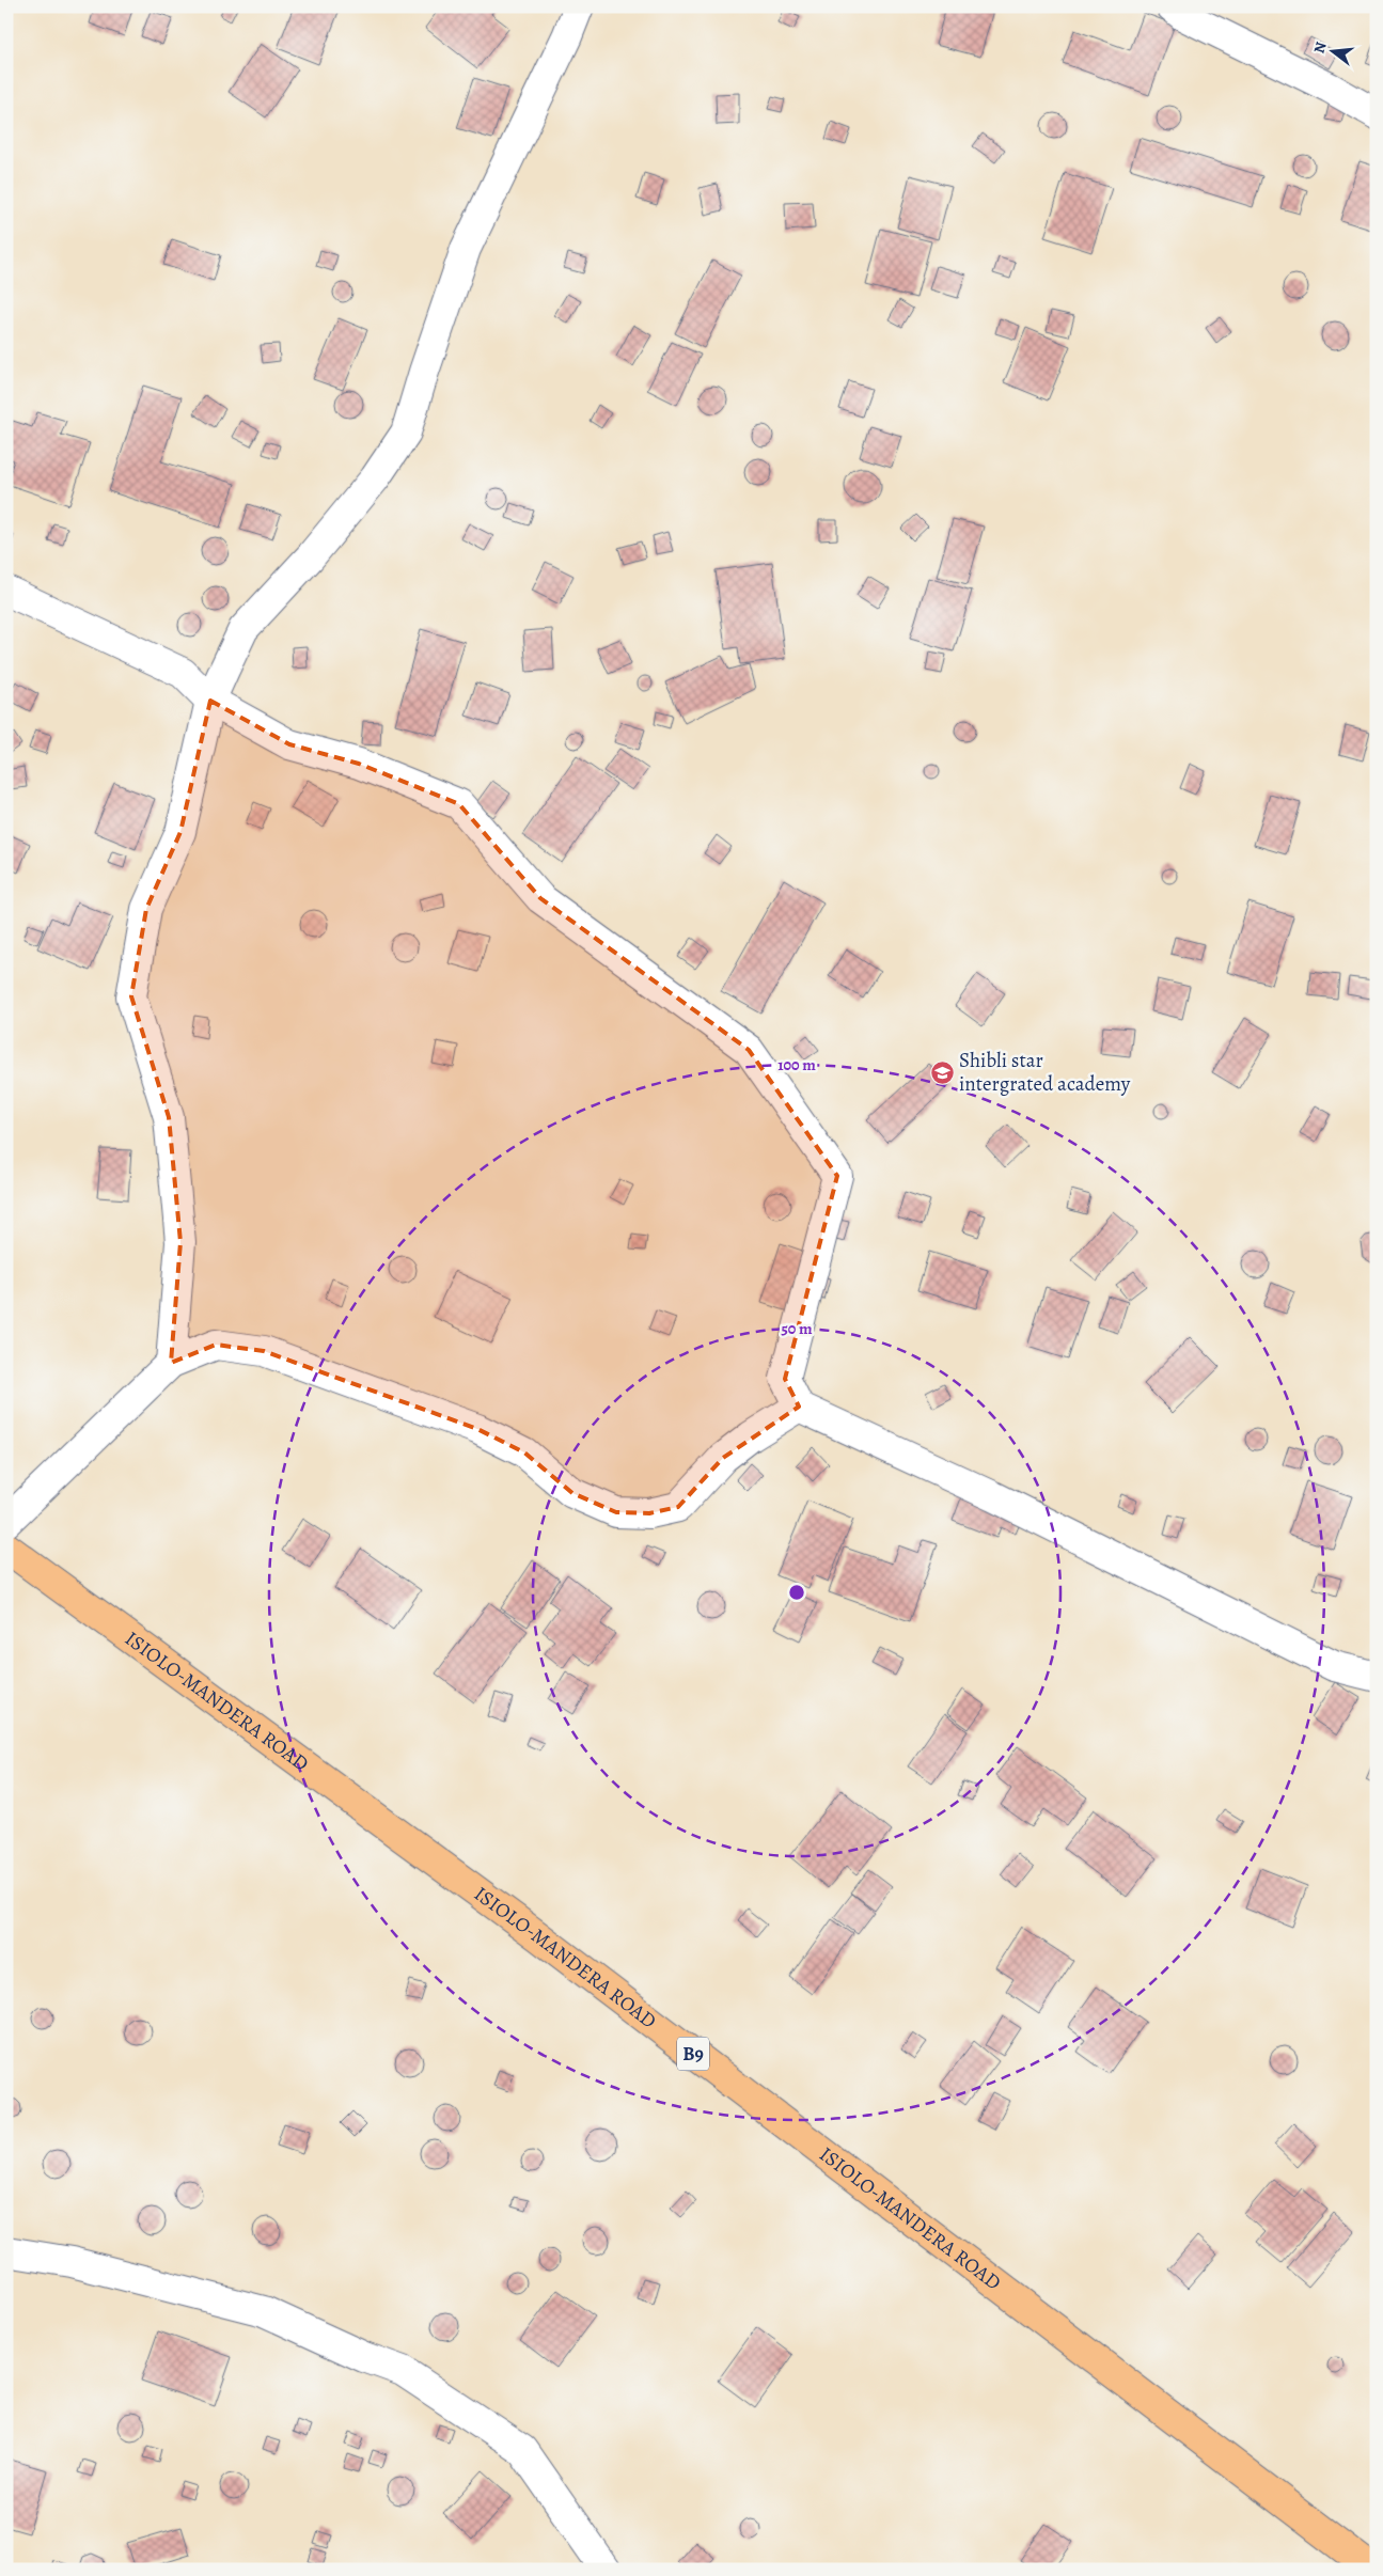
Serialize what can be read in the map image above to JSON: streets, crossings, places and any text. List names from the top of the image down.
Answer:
{
  "streets": {
    "highway": ["ISIOLO-MANDERA ROAD", "B9"]
  },
  "places": {
    "school or university": ["Shibli star intergrated academy"]
  },
  "north": "left",
  "rings": ["100 m", "50 m"]
}
